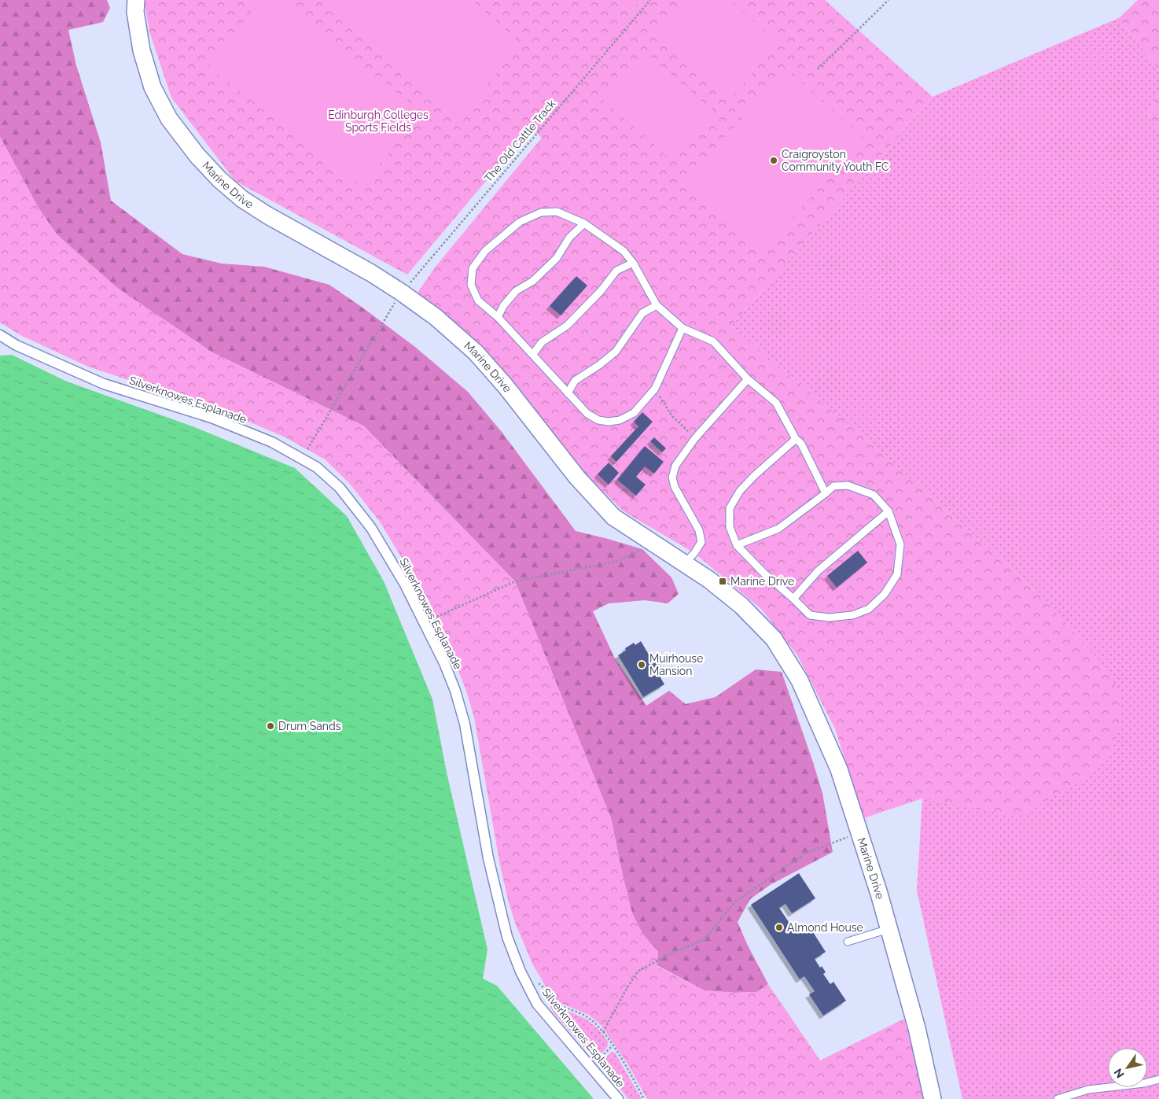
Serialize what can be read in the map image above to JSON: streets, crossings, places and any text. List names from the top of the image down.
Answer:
{
  "streets": {
    "street": ["Marine Drive", "Silverknowes Esplanade"],
    "path": ["The Old Cattle Track"]
  },
  "crossings": [
    ["The Old Cattle Track", "Marine Drive"],
    ["The Old Cattle Track", "Silverknowes Esplanade"]
  ],
  "parks": ["Edinburgh Colleges Sports Fields"],
  "places": {
    "other": [
      "Craigroyston Community Youth FC",
      "Muirhouse Mansion",
      "Drum Sands",
      "Almond House"
    ],
    "transit": ["Marine Drive"]
  },
  "north": "bottom left"
}
